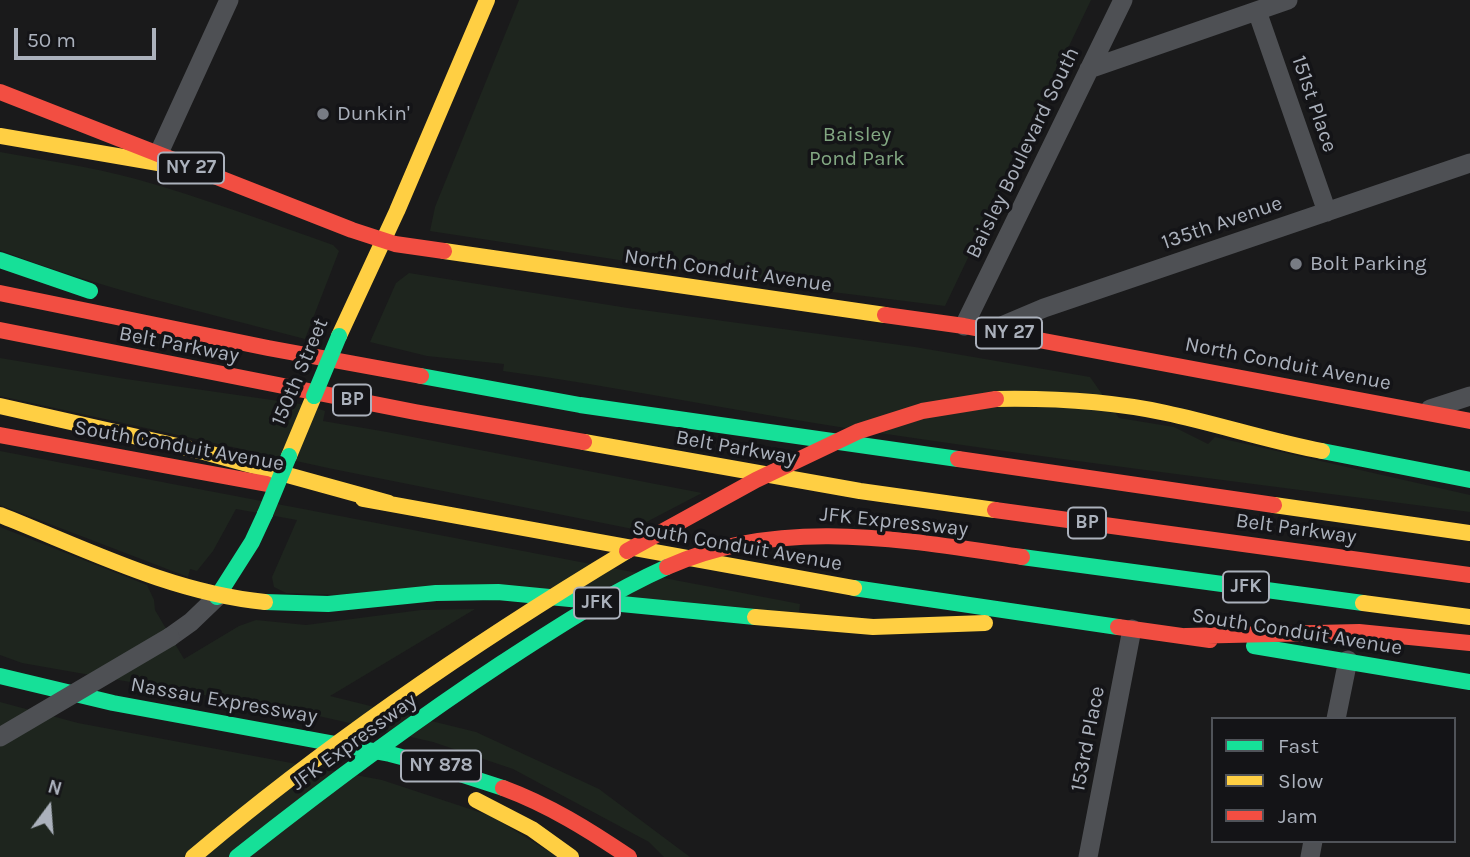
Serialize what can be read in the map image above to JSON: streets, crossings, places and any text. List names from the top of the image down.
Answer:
{
  "streets": {
    "main road": [
      "NY 27",
      "North Conduit Avenue",
      "Belt Parkway",
      "150th Street",
      "BP",
      "South Conduit Avenue",
      "JFK Expressway",
      "JFK",
      "Nassau Expressway",
      "NY 878"
    ],
    "street": [
      "151st Place",
      "Baisley Boulevard South",
      "135th Avenue",
      "153rd Place"
    ]
  },
  "crossings": [
    ["151st Place", "135th Avenue"],
    ["Baisley Boulevard South", "North Conduit Avenue"],
    ["135th Avenue", "North Conduit Avenue"],
    ["North Conduit Avenue", "150th Street"],
    ["South Conduit Avenue", "153rd Place"]
  ],
  "parks": ["Baisley Pond Park"],
  "places": ["Dunkin'", "Bolt Parking"],
  "legend": ["Fast", "Slow", "Jam"],
  "scale_bar": "50 m",
  "north": "top"
}
